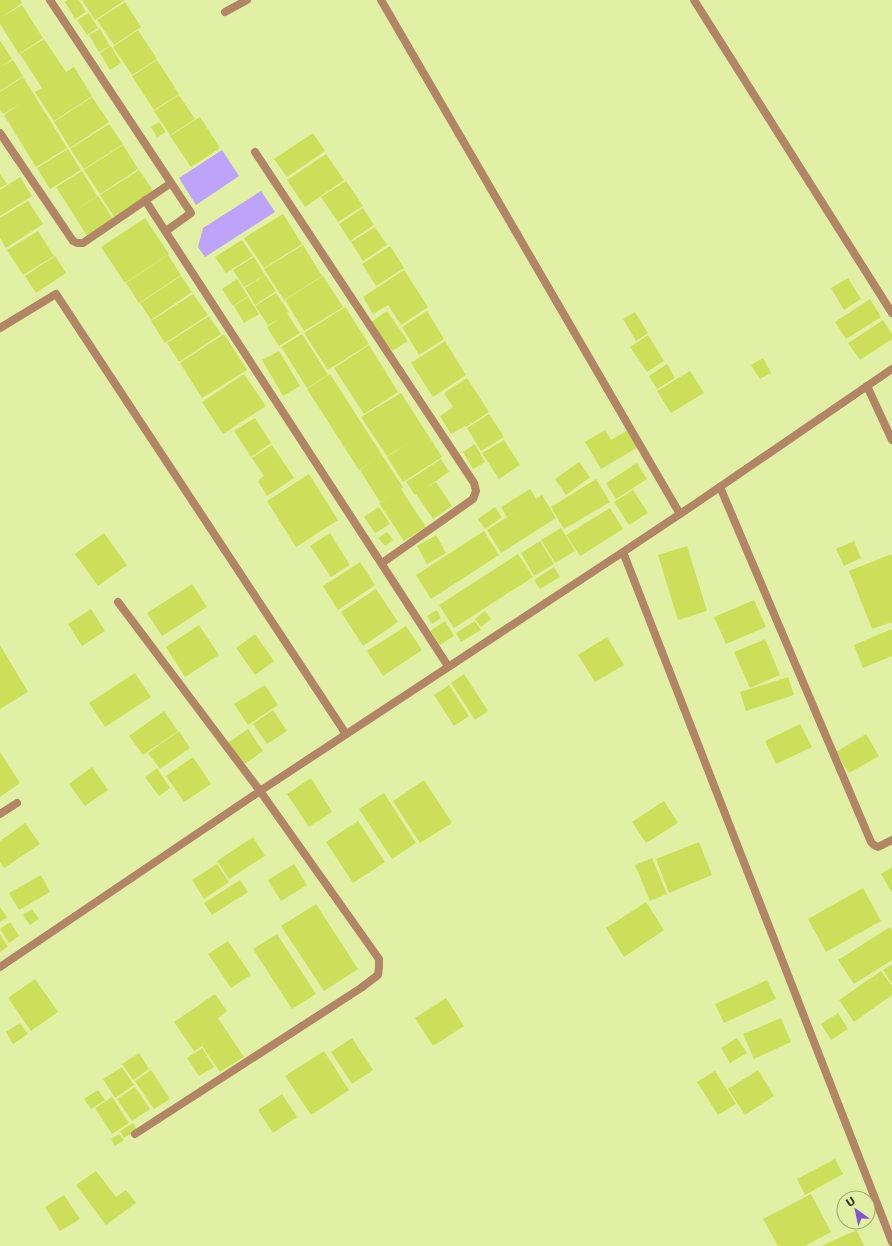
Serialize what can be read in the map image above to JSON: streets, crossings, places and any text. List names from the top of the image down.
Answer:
{
  "north": "top left"
}
